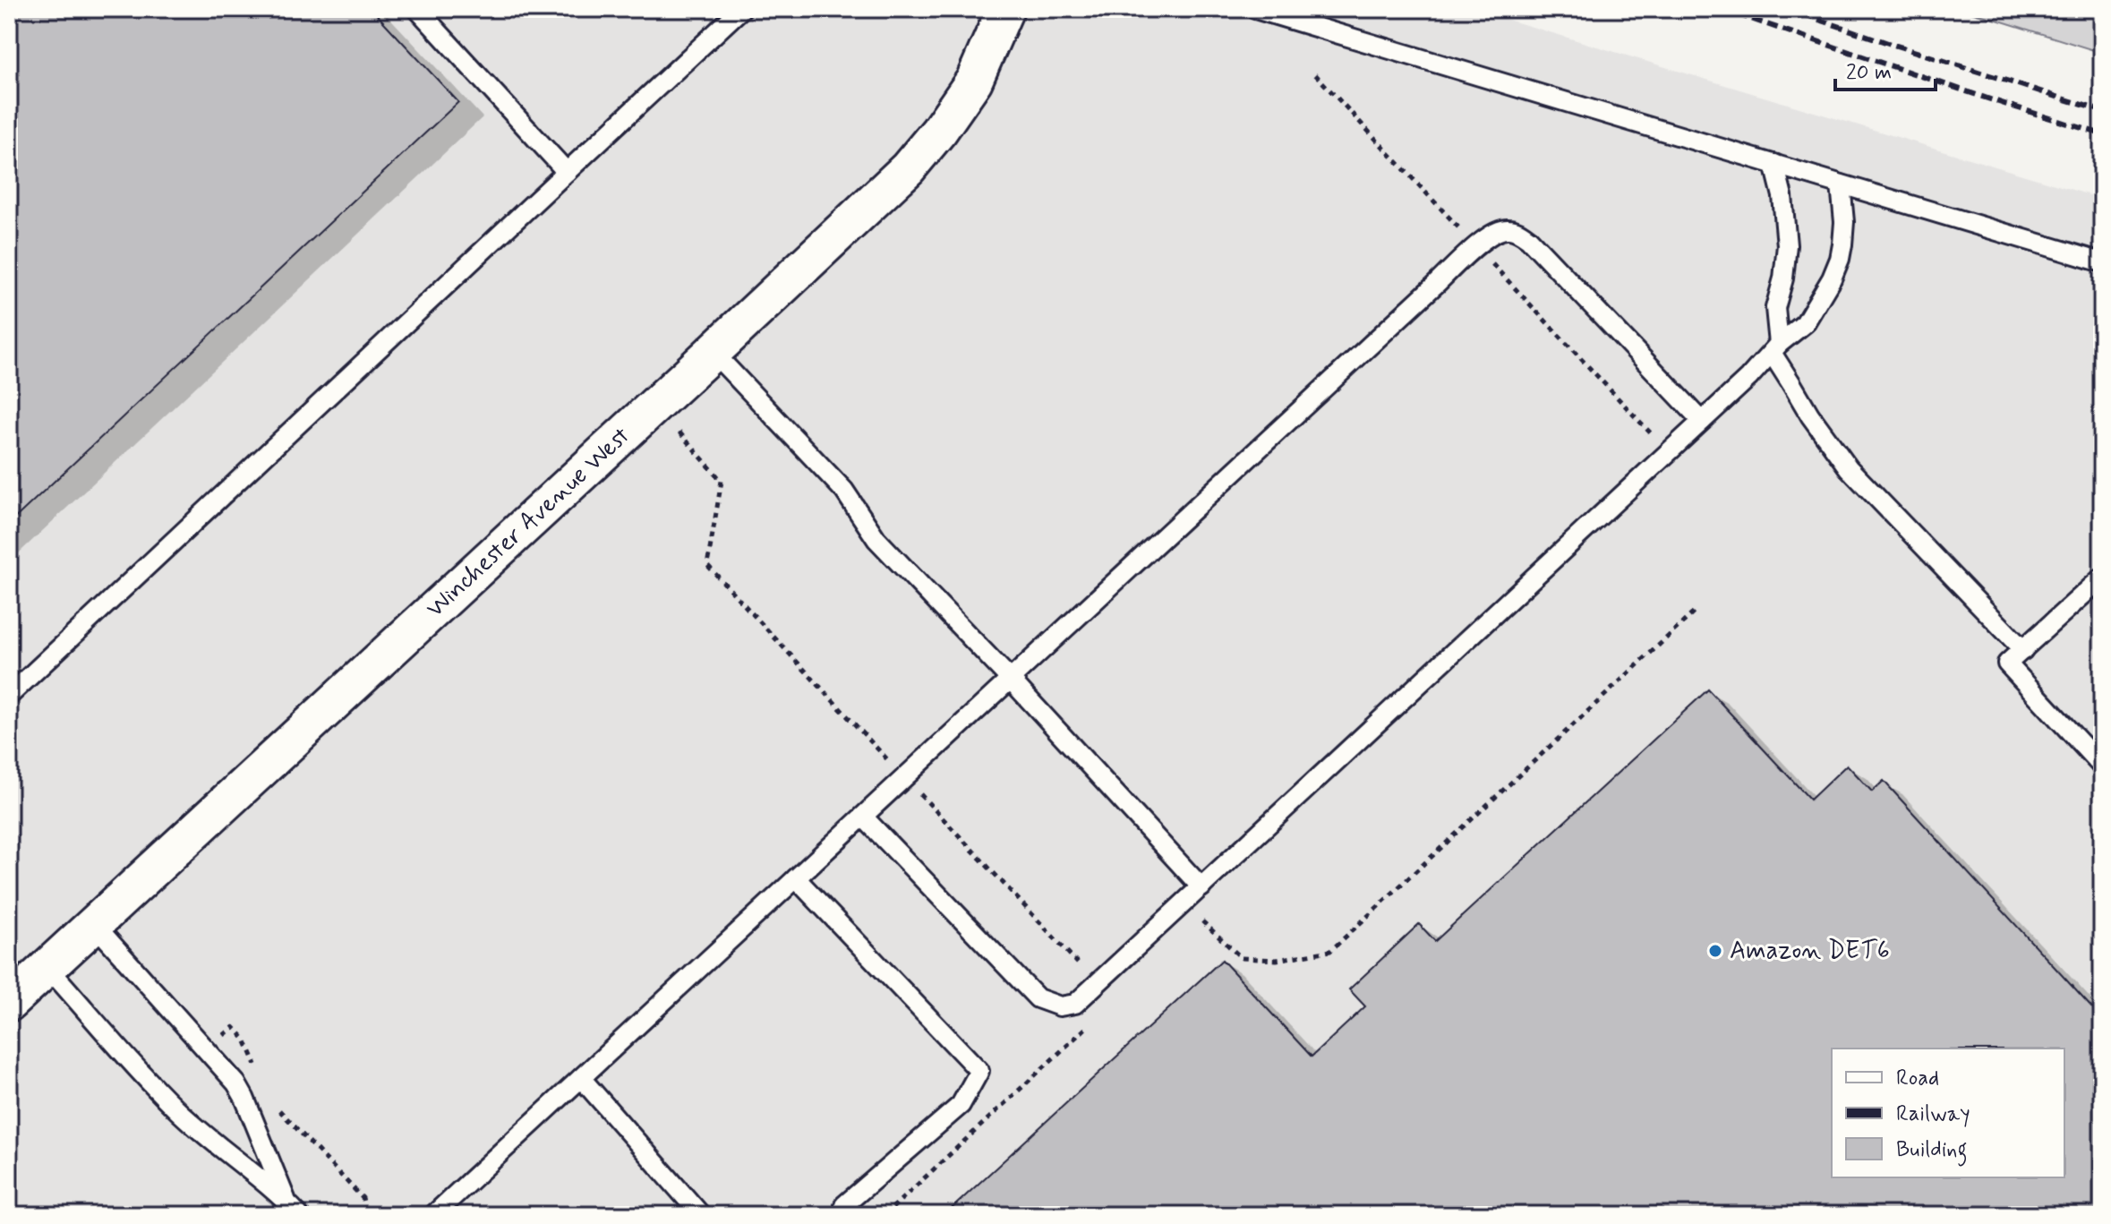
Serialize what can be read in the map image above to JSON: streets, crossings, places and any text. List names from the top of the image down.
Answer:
{
  "streets": {
    "street": ["Winchester Avenue West"]
  },
  "places": ["Amazon DET6"],
  "legend": ["Road", "Railway", "Building"],
  "scale_bar": "20 m"
}
